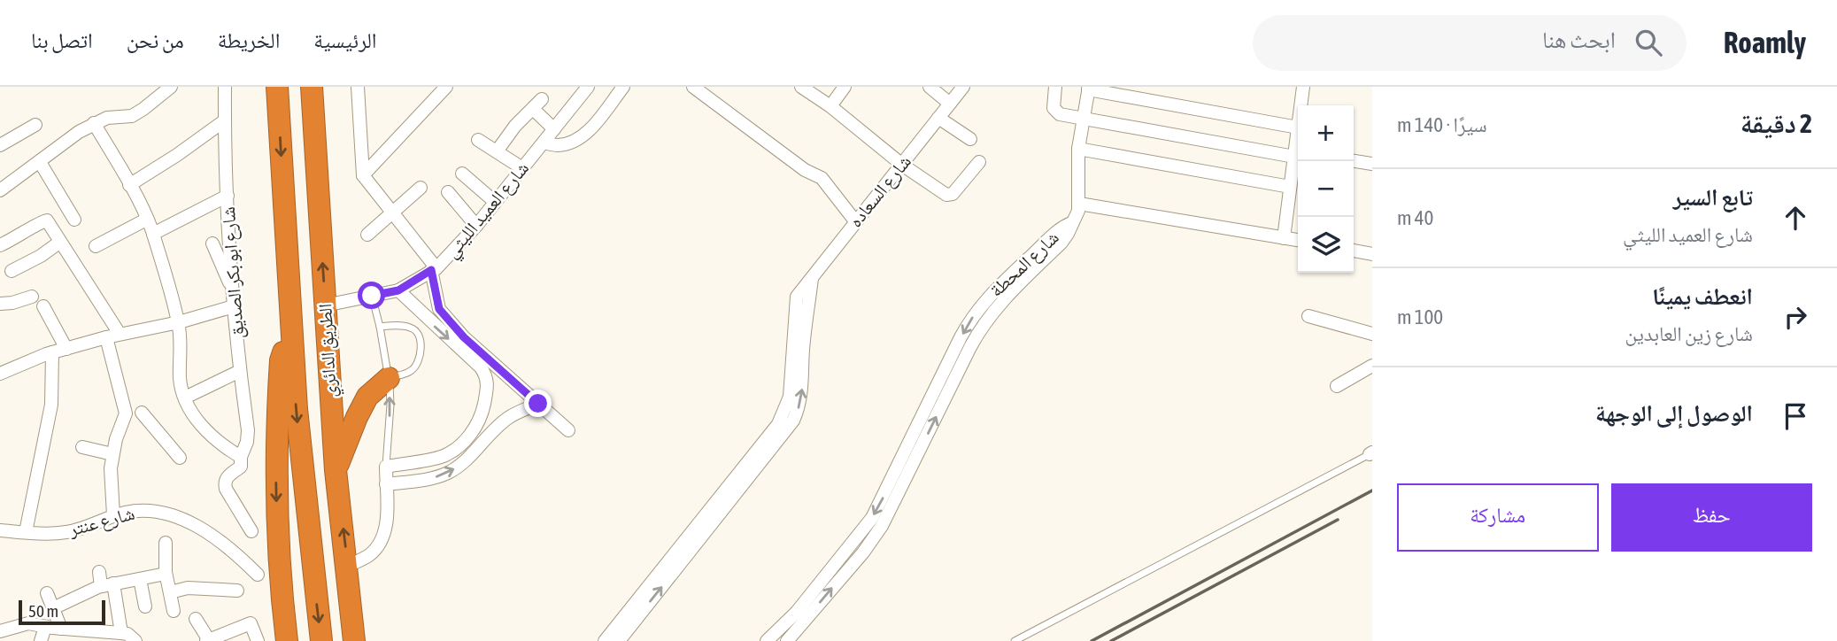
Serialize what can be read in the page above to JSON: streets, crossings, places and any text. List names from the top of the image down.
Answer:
{
  "streets": {
    "highway": ["الطريق الدائري"],
    "street": [
      "شارع السعاده",
      "شارع العميد الليثي",
      "شارع المحطة",
      "شارع ابو بكر الصديق",
      "شارع عنتر"
    ]
  },
  "crossings": [
    ["شارع العميد الليثي", "الطريق الدائري"]
  ],
  "scale_bar": "50 m",
  "page": {
    "header": "Roamly",
    "search": "ابحث هنا",
    "nav": [
      "الرئيسية",
      "الخريطة",
      "من نحن",
      "اتصل بنا"
    ],
    "heading": ["2 دقيقة", "سيرًا · 140 m"],
    "map_buttons": ["+", "−"],
    "list": [
      ["تابع السير", "شارع العميد الليثي", "40 m"],
      ["انعطف يمينًا", "شارع زين العابدين", "100 m"],
      "الوصول إلى الوجهة"
    ],
    "buttons": ["حفظ", "مشاركة"],
    "scale": "50 m"
  }
}
